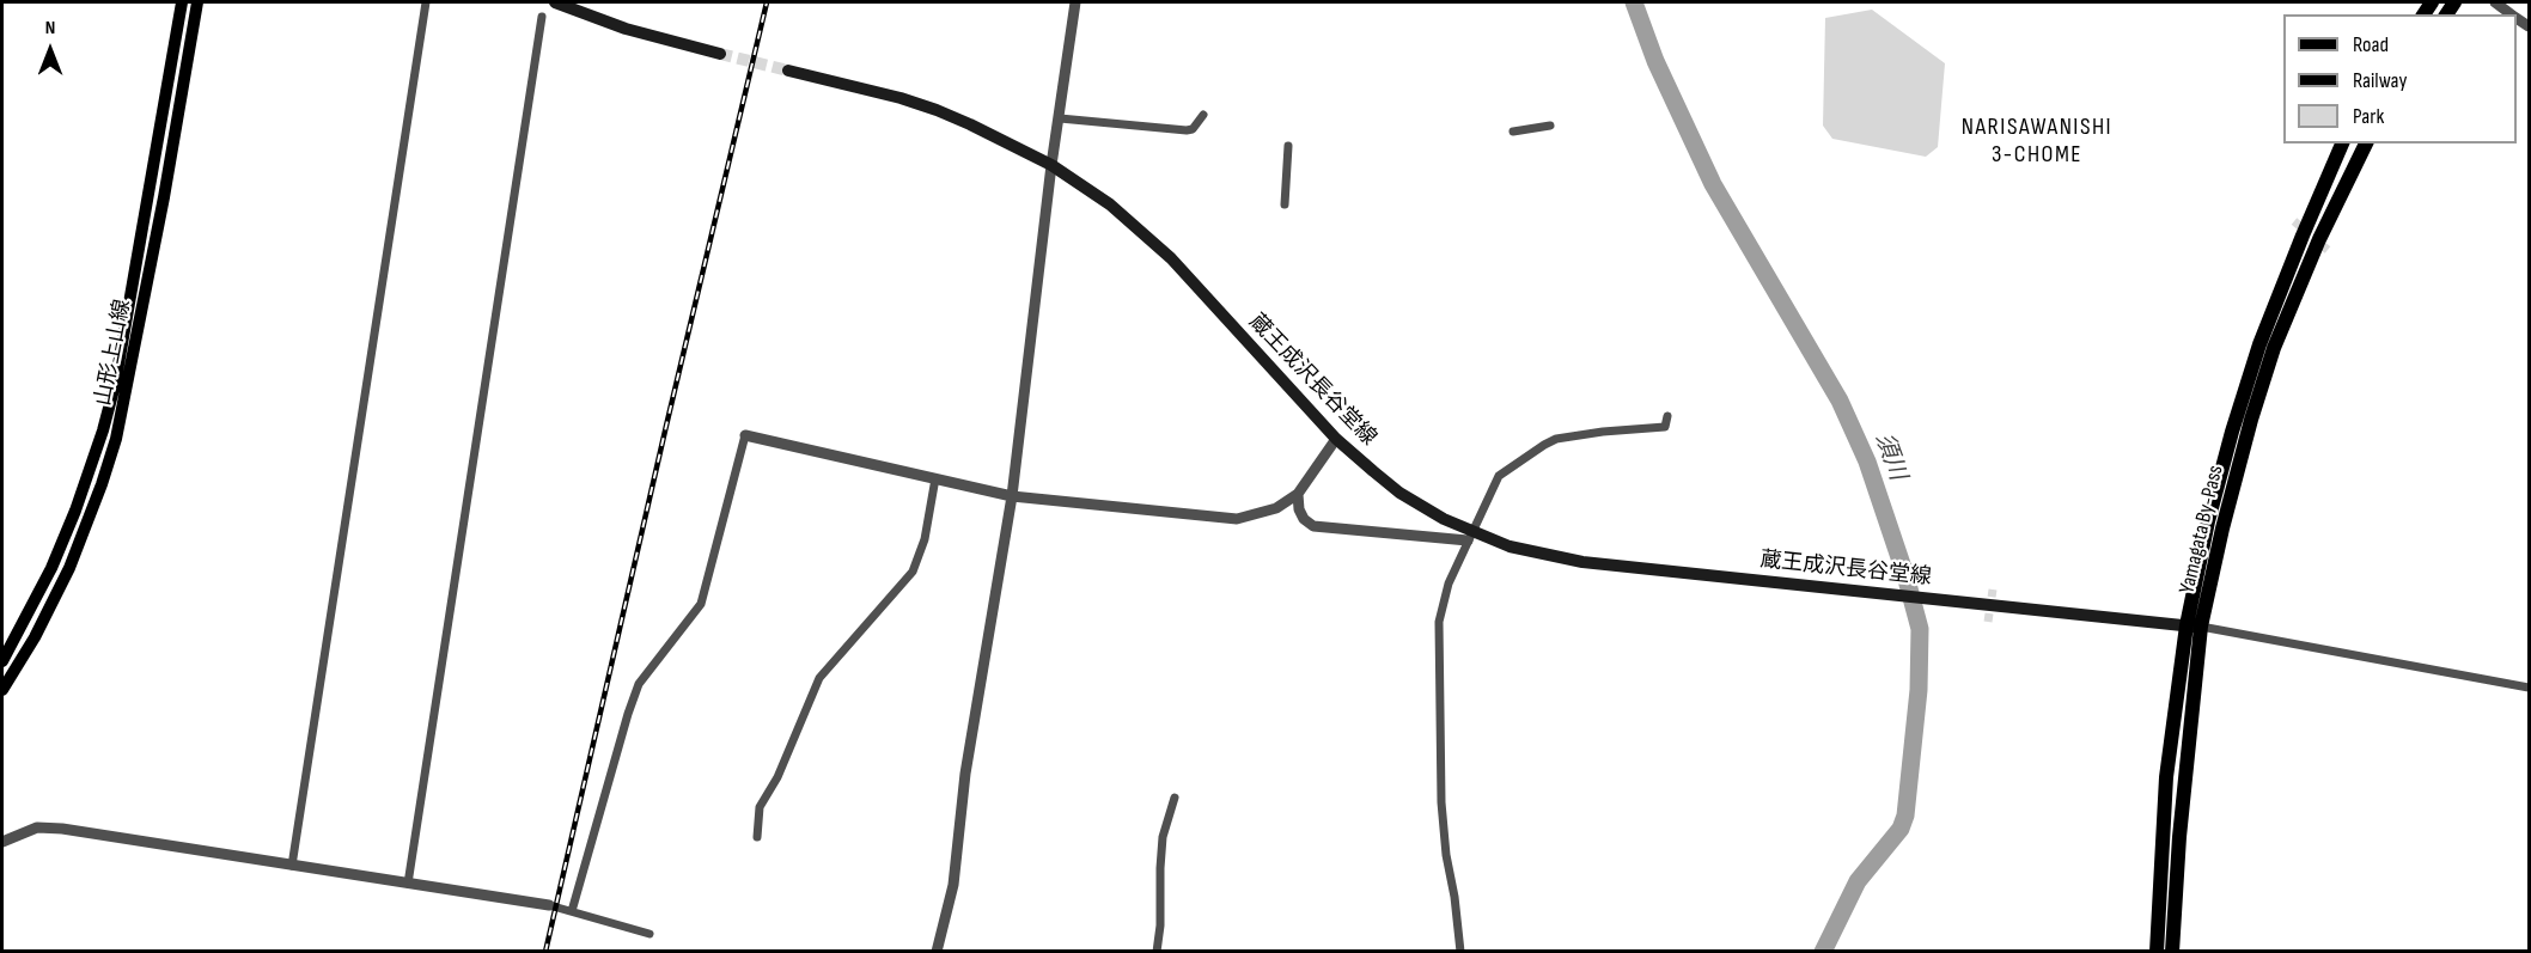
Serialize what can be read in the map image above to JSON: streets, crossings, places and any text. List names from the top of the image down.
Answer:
{
  "streets": {
    "highway": ["Yamagata By-Pass"],
    "main road": ["山形上山線", "蔵王成沢長谷堂線"]
  },
  "crossings": [
    ["蔵王成沢長谷堂線", "Yamagata By-Pass"]
  ],
  "districts": ["NARISAWANISHI 3-CHOME"],
  "water": ["須川"],
  "legend": ["Road", "Railway", "Park"],
  "north": "top"
}
